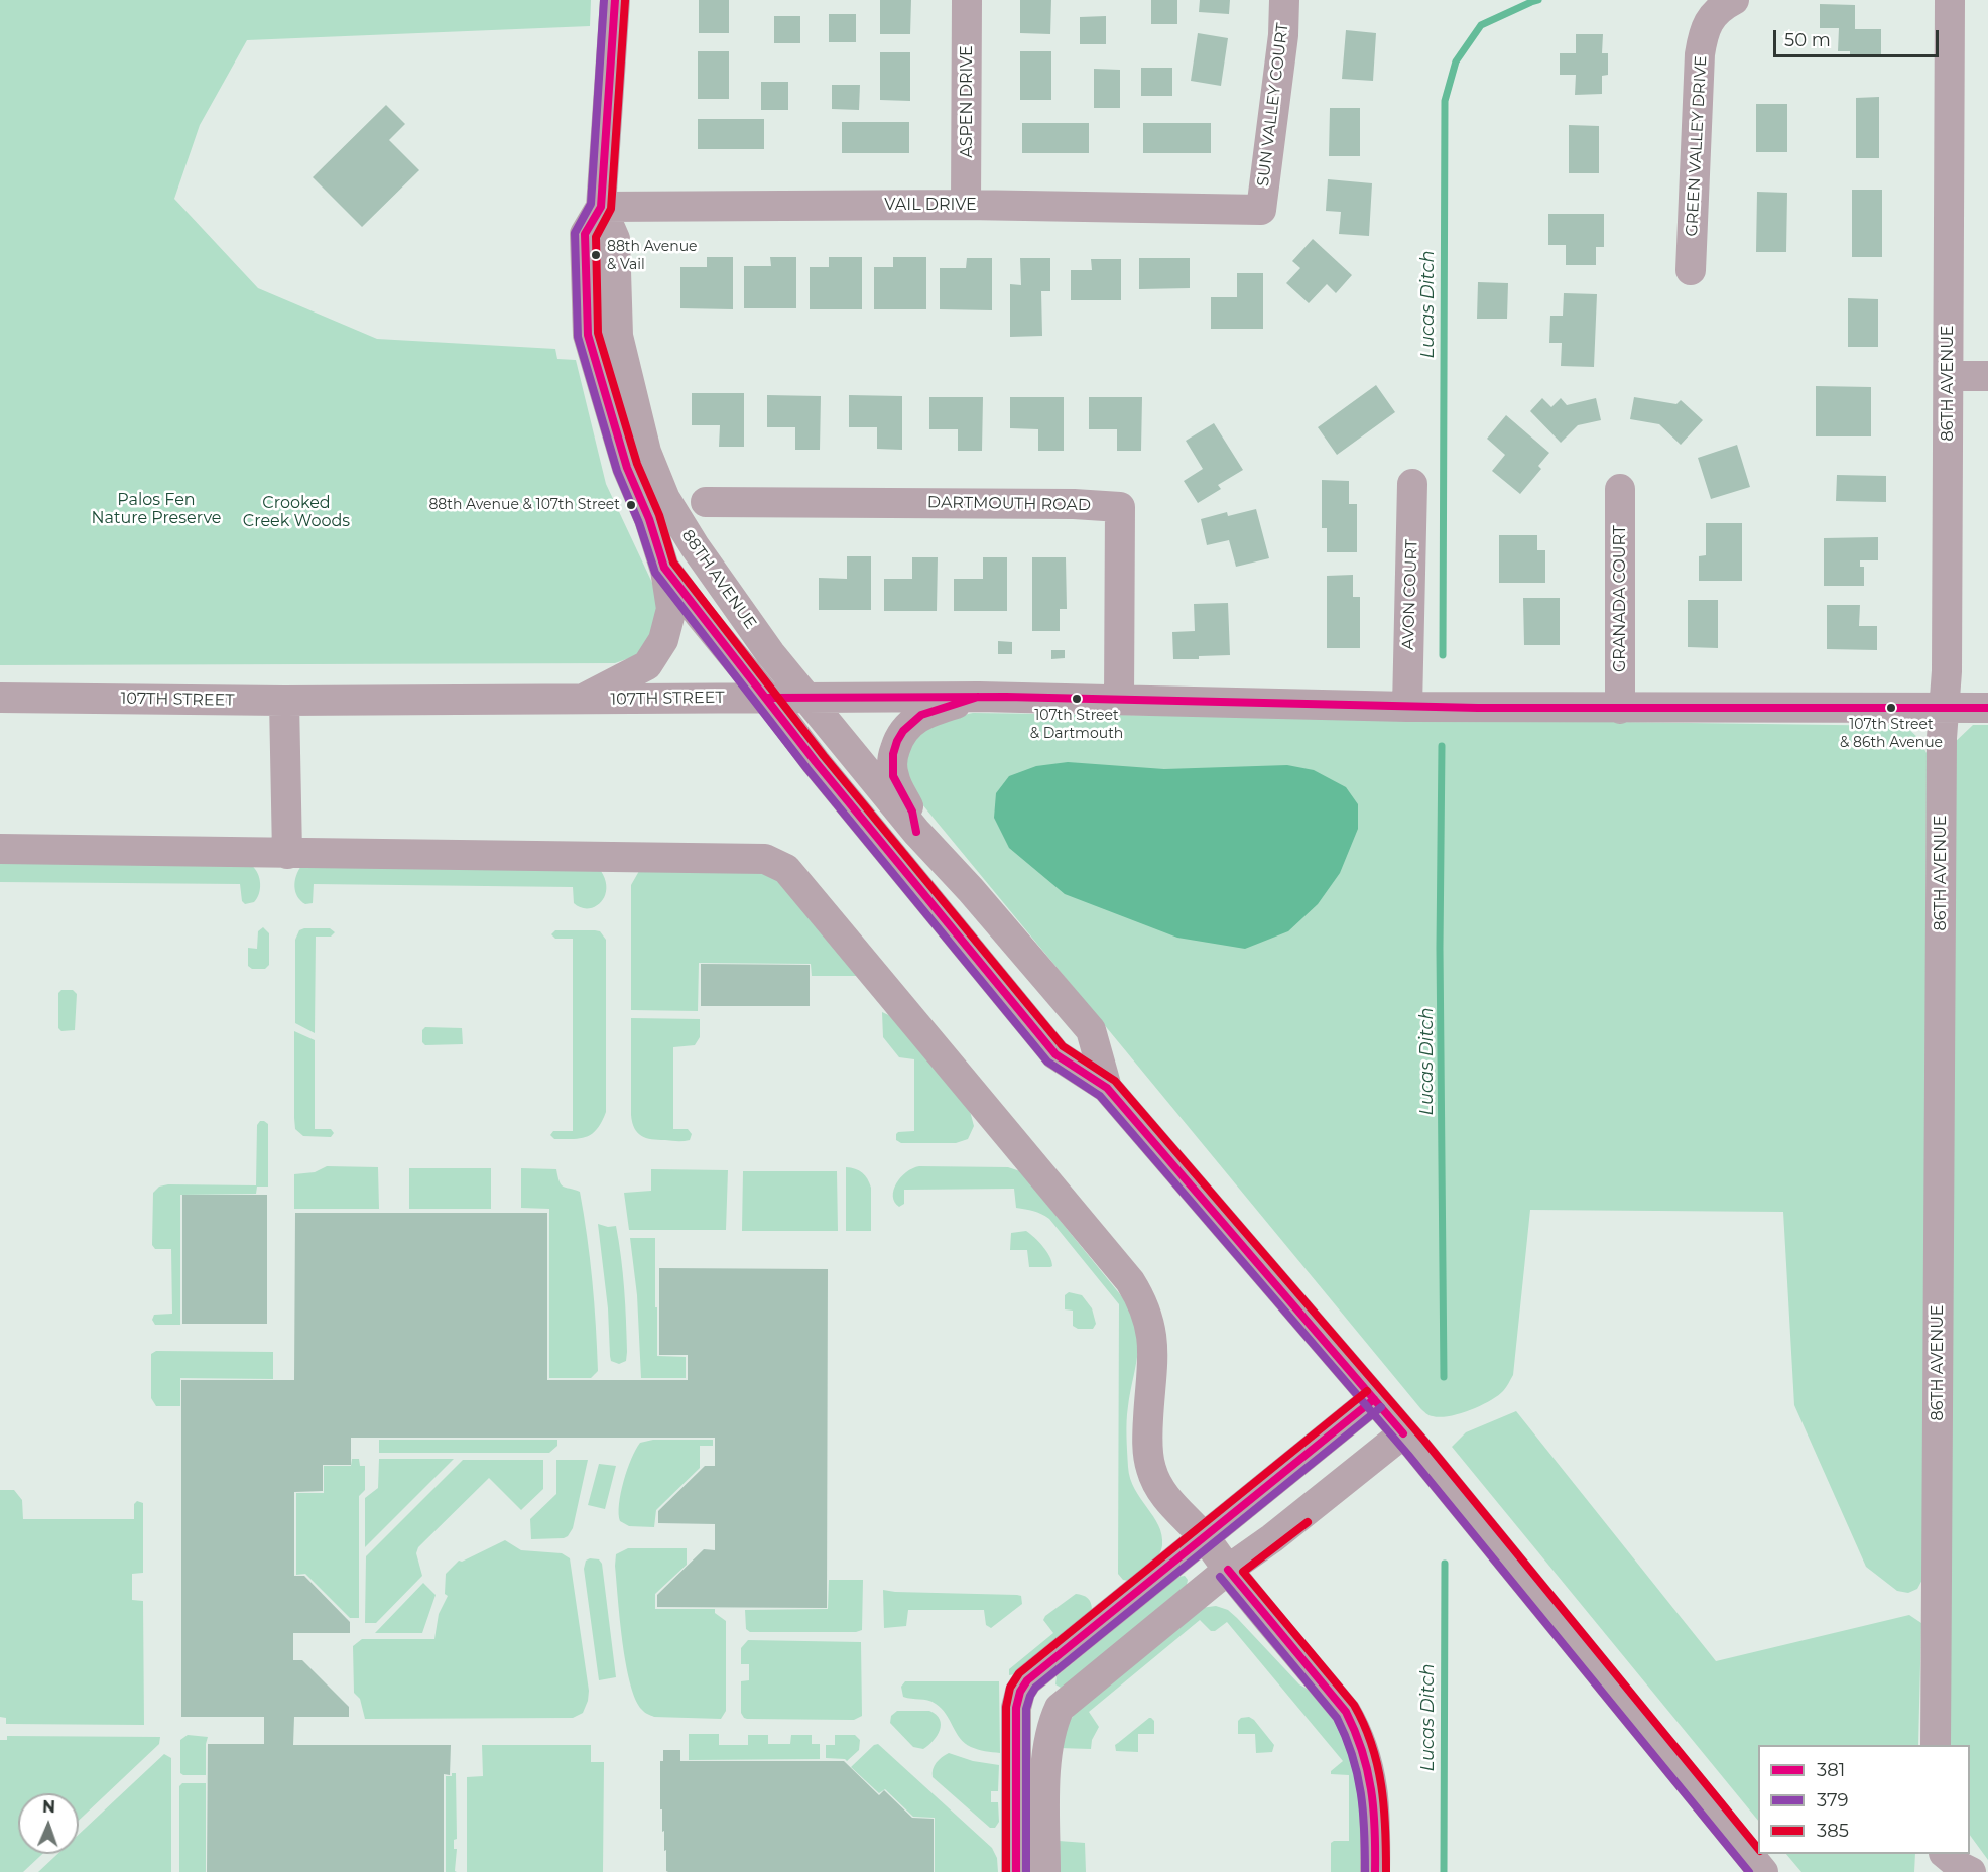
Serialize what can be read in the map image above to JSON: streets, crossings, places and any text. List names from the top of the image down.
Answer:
{
  "streets": {
    "street": [
      "ASPEN DRIVE",
      "SUN VALLEY COURT",
      "GREEN VALLEY DRIVE",
      "VAIL DRIVE",
      "86TH AVENUE",
      "DARTMOUTH ROAD",
      "88TH AVENUE",
      "AVON COURT",
      "GRANADA COURT",
      "107TH STREET"
    ]
  },
  "crossings": [
    ["ASPEN DRIVE", "VAIL DRIVE"],
    ["SUN VALLEY COURT", "VAIL DRIVE"],
    ["VAIL DRIVE", "88TH AVENUE"],
    ["86TH AVENUE", "107TH STREET"],
    ["DARTMOUTH ROAD", "107TH STREET"],
    ["88TH AVENUE", "107TH STREET"],
    ["AVON COURT", "107TH STREET"],
    ["GRANADA COURT", "107TH STREET"]
  ],
  "water": ["Lucas Ditch"],
  "parks": ["Palos Fen Nature Preserve", "Crooked Creek Woods"],
  "places": [
    "88th Avenue & Vail",
    "88th Avenue & 107th Street",
    "107th Street & Dartmouth",
    "107th Street & 86th Avenue"
  ],
  "lines": ["transit line 381", "transit line 379", "transit line 385"],
  "legend": ["381", "379", "385"],
  "scale_bar": "50 m",
  "north": "top"
}
